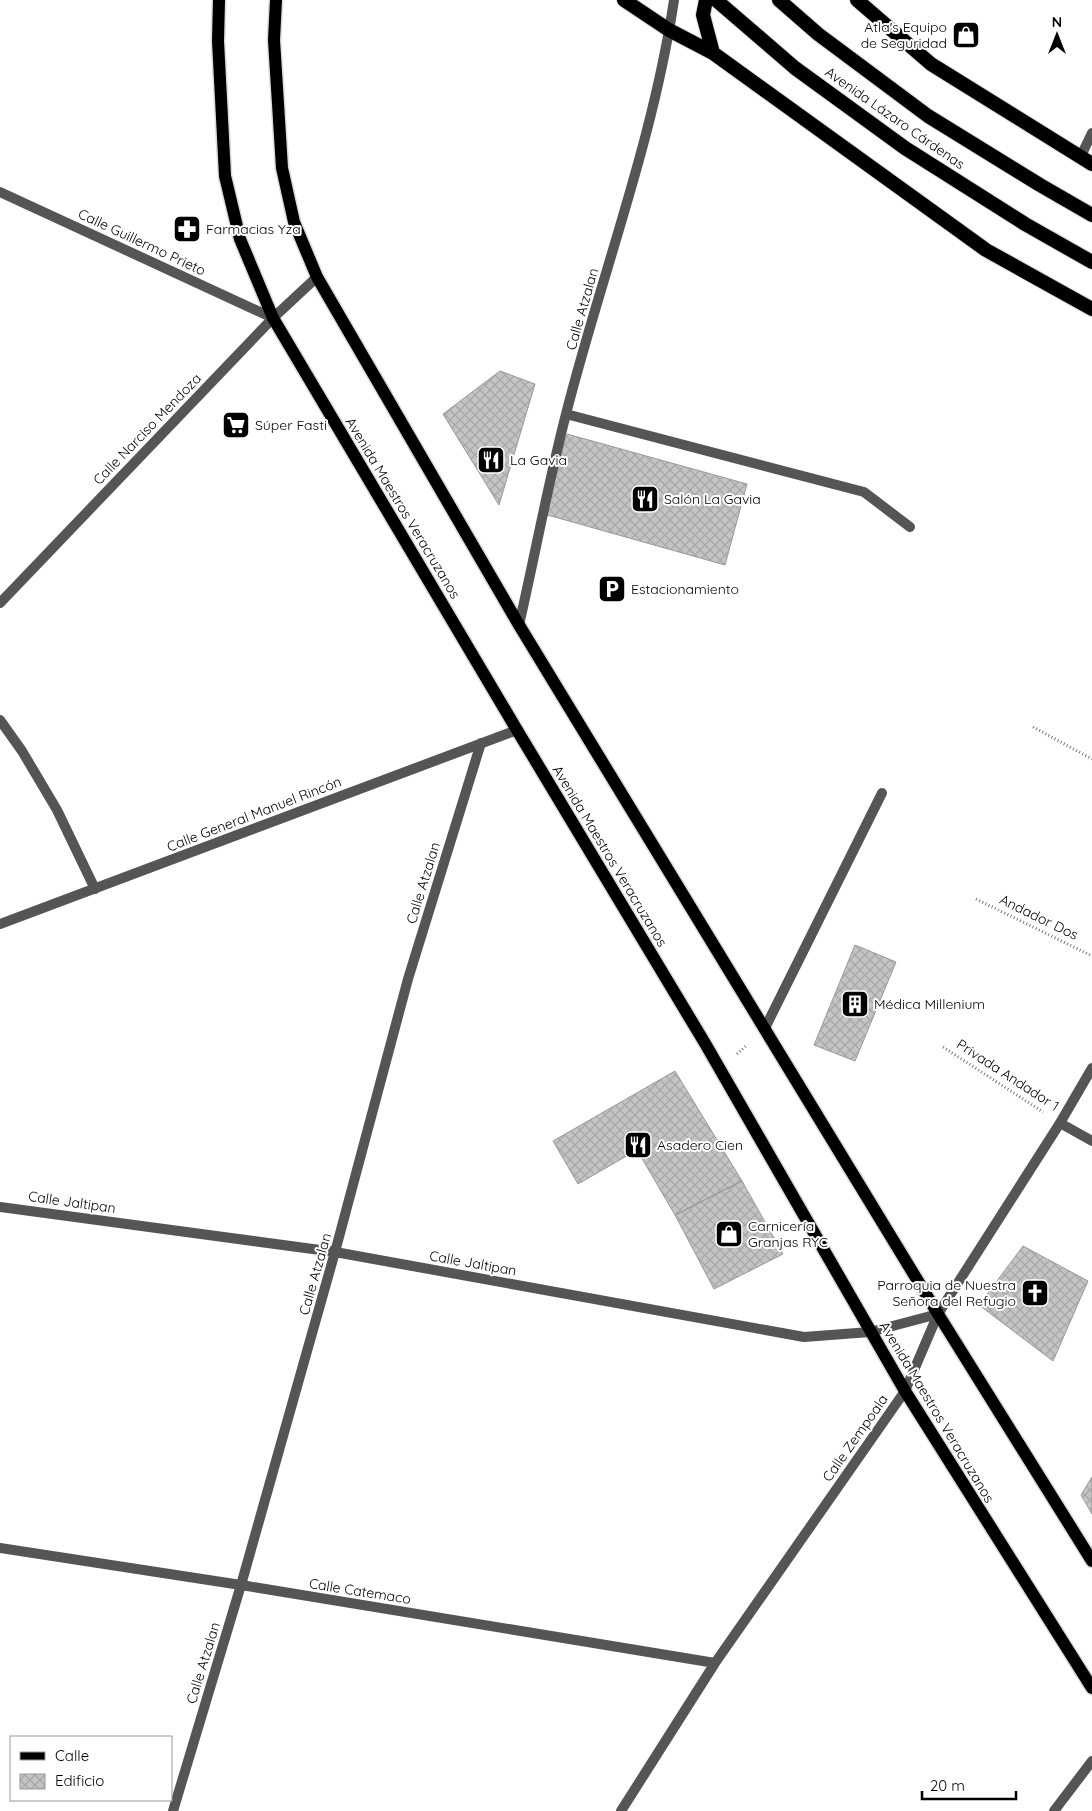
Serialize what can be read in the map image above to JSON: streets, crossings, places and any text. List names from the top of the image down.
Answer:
{
  "streets": {
    "highway": ["Avenida Lázaro Cárdenas"],
    "main road": ["Avenida Maestros Veracruzanos"],
    "street": [
      "Calle Guillermo Prieto",
      "Calle Atzalan",
      "Calle Narciso Mendoza",
      "Calle General Manuel Rincón",
      "Calle Jaltipan",
      "Calle Zempoala",
      "Calle Catemaco"
    ],
    "path": ["Andador Dos", "Privada Andador 1"]
  },
  "crossings": [
    ["Calle Guillermo Prieto", "Calle Narciso Mendoza"],
    ["Calle Guillermo Prieto", "Avenida Maestros Veracruzanos"],
    ["Calle Atzalan", "Calle General Manuel Rincón"],
    ["Calle Atzalan", "Calle Jaltipan"],
    ["Calle Atzalan", "Calle Catemaco"],
    ["Calle Narciso Mendoza", "Avenida Maestros Veracruzanos"],
    ["Avenida Maestros Veracruzanos", "Calle General Manuel Rincón"],
    ["Avenida Maestros Veracruzanos", "Calle Jaltipan"],
    ["Avenida Maestros Veracruzanos", "Calle Zempoala"],
    ["Privada Andador 1", "Calle Zempoala"],
    ["Calle Jaltipan", "Calle Zempoala"],
    ["Calle Zempoala", "Calle Catemaco"]
  ],
  "places": {
    "shop": ["Atla's Equipo de Seguridad", "Carnicería Granjas RYC"],
    "pharmacy": ["Farmacias Yza"],
    "supermarket": ["Súper Fasti"],
    "restaurant": ["La Gavia", "Salón La Gavia", "Asadero Cien"],
    "parking": ["Estacionamiento"],
    "building": ["Médica Millenium"],
    "church": ["Parroquia de Nuestra Señora del Refugio"]
  },
  "legend": ["Calle", "Edificio"],
  "scale_bar": "20 m",
  "north": "top"
}
